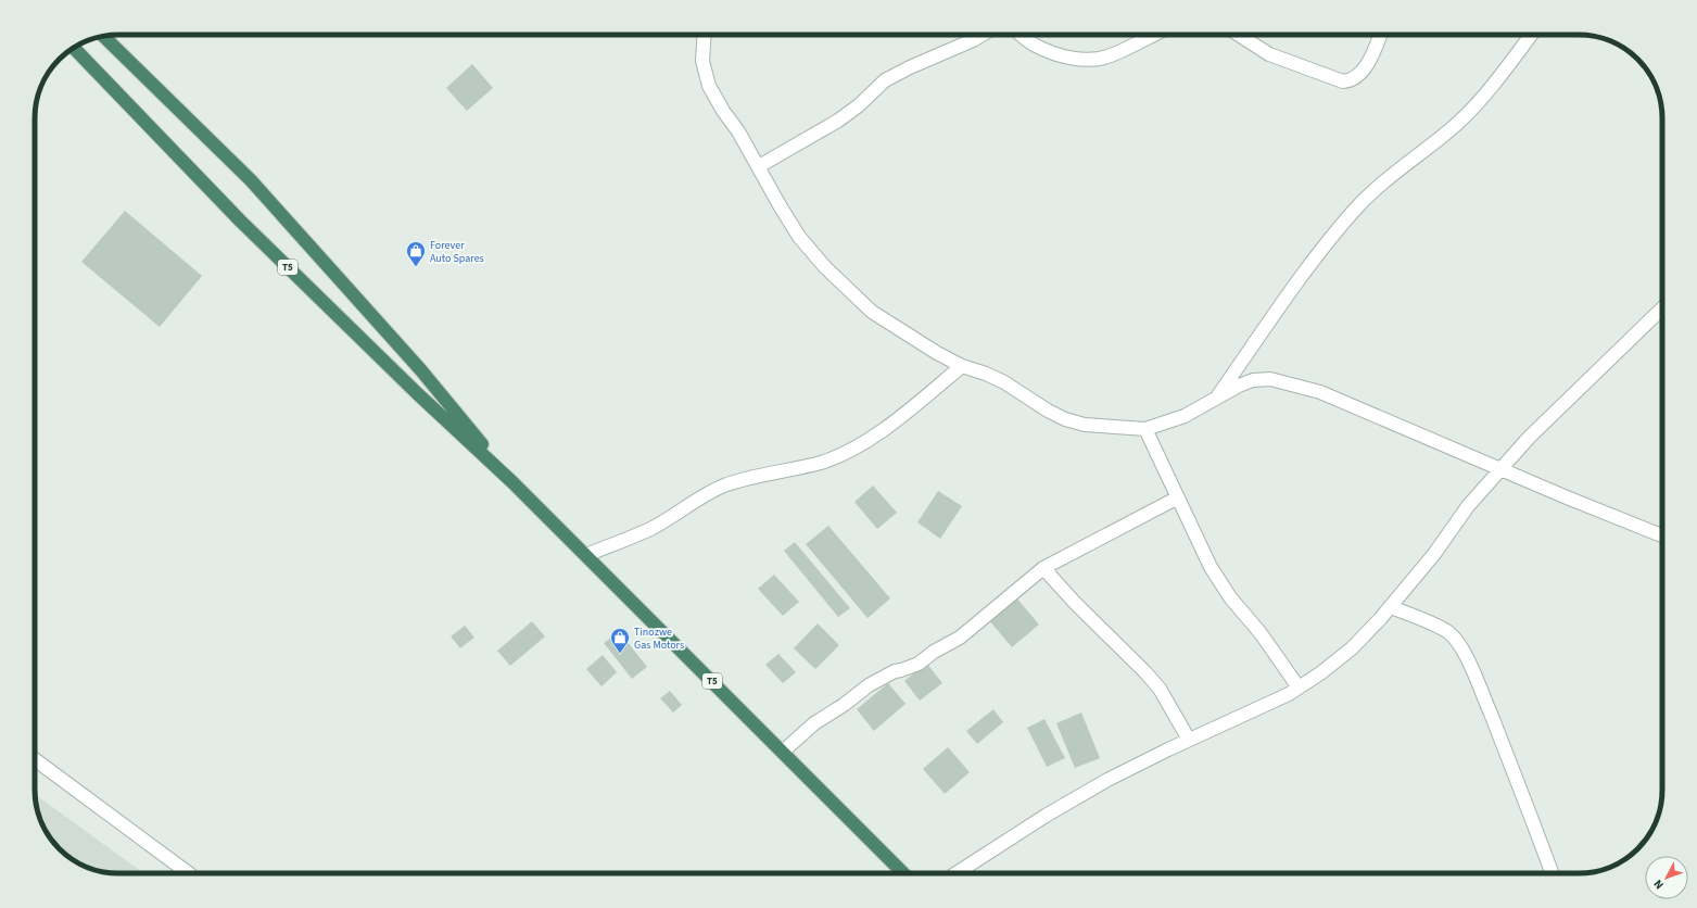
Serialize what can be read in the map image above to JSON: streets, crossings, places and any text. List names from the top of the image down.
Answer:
{
  "streets": {
    "highway": ["T5"]
  },
  "places": {
    "shop": ["Forever Auto Spares", "Tinozwe Gas Motors"]
  },
  "north": "bottom left"
}
